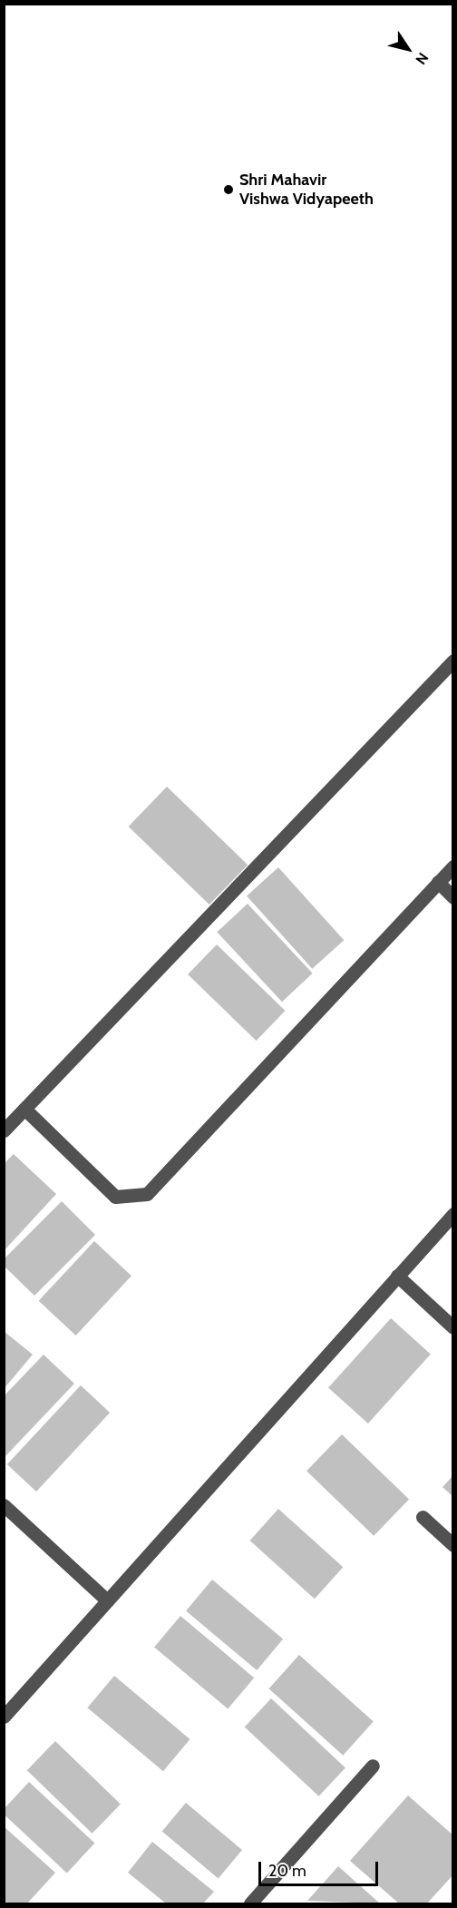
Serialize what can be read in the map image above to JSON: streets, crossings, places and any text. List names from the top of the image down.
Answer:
{
  "places": ["Shri Mahavir Vishwa Vidyapeeth"],
  "scale_bar": "20 m",
  "north": "bottom right"
}
